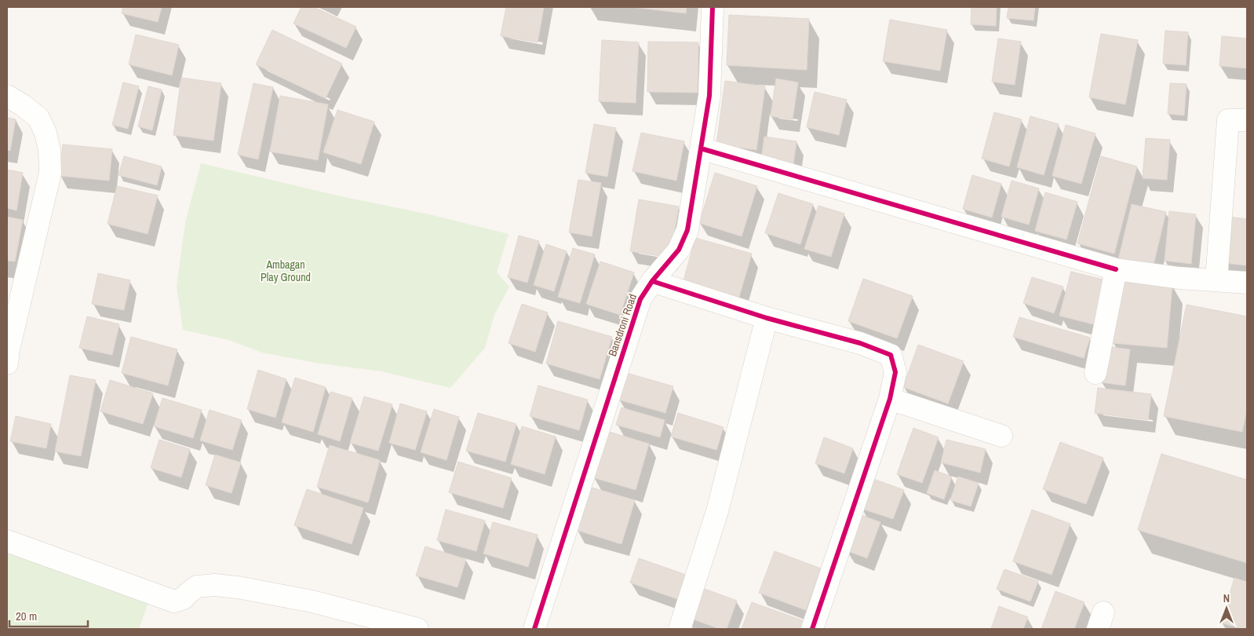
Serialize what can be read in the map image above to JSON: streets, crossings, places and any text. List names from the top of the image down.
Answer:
{
  "streets": {
    "street": ["Bansdroni Road"]
  },
  "parks": ["Ambagan Play Ground"],
  "scale_bar": "20 m",
  "north": "top"
}
